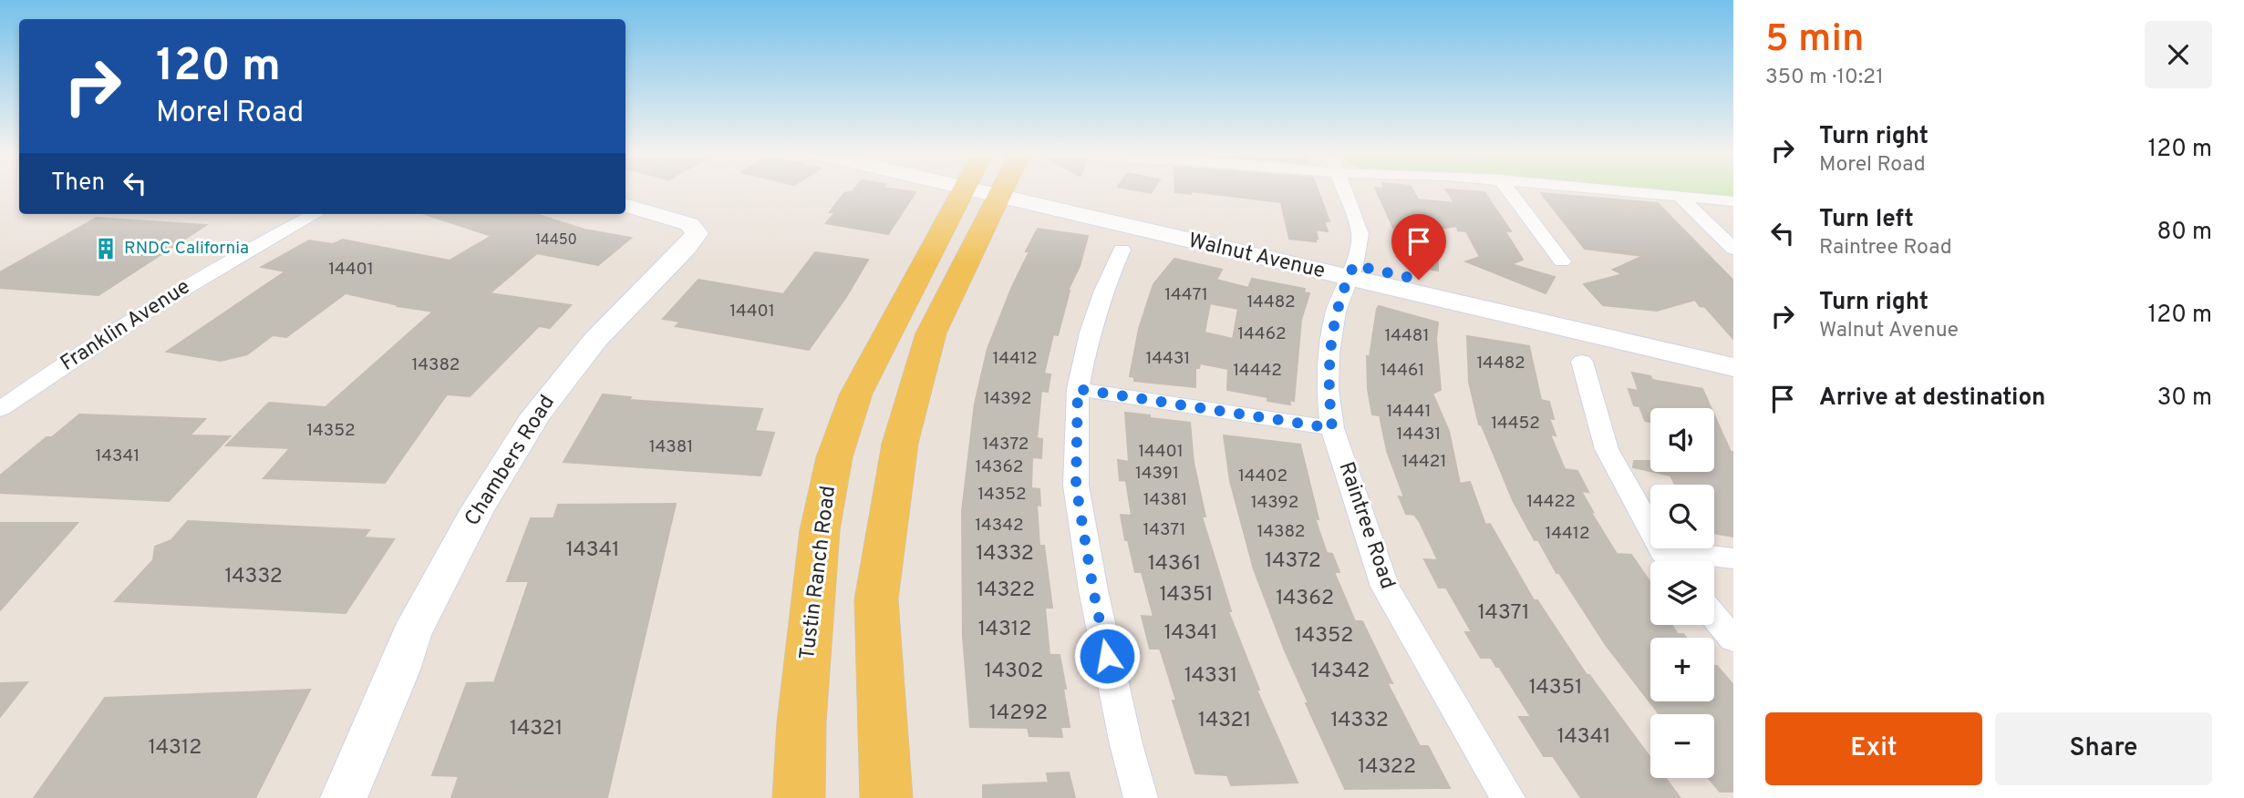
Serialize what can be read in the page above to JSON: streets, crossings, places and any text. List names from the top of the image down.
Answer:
{
  "streets": {
    "main road": ["Walnut Avenue", "Chambers Road", "Tustin Ranch Road"],
    "street": ["Franklin Avenue", "Raintree Road"]
  },
  "crossings": [
    ["Walnut Avenue", "Raintree Road"]
  ],
  "places": {
    "building": ["RNDC California"]
  },
  "house_numbers": [
    "14450",
    "14401",
    "14471",
    "14482",
    "14401",
    "14462",
    "14481",
    "14412",
    "14431",
    "14482",
    "14382",
    "14442",
    "14461",
    "14392",
    "14441",
    "14452",
    "14352",
    "14431",
    "14372",
    "14381",
    "14401",
    "14341",
    "14421",
    "14362",
    "14391",
    "14402",
    "14352",
    "14381",
    "14422",
    "14392",
    "14342",
    "14371",
    "14382",
    "14412",
    "14341",
    "14332",
    "14372",
    "14361",
    "14332",
    "14322",
    "14351",
    "14362",
    "14371",
    "14312",
    "14341",
    "14352",
    "14302",
    "14342",
    "14331",
    "14351",
    "14292",
    "14321",
    "14332",
    "14321",
    "14341",
    "14312",
    "14322"
  ],
  "page": {
    "heading": ["5 min", "350 m · 10:21"],
    "turn": ["120 m", "Morel Road"],
    "list": [
      {
        "name": "Turn right",
        "note": "Morel Road",
        "value": "120 m"
      },
      {
        "name": "Turn left",
        "note": "Raintree Road",
        "value": "80 m"
      },
      {
        "name": "Turn right",
        "note": "Walnut Avenue",
        "value": "120 m"
      },
      {
        "name": "Arrive at destination",
        "value": "30 m"
      }
    ],
    "then": "Then",
    "map_buttons": ["+", "−"],
    "buttons": ["Exit", "Share"]
  }
}
